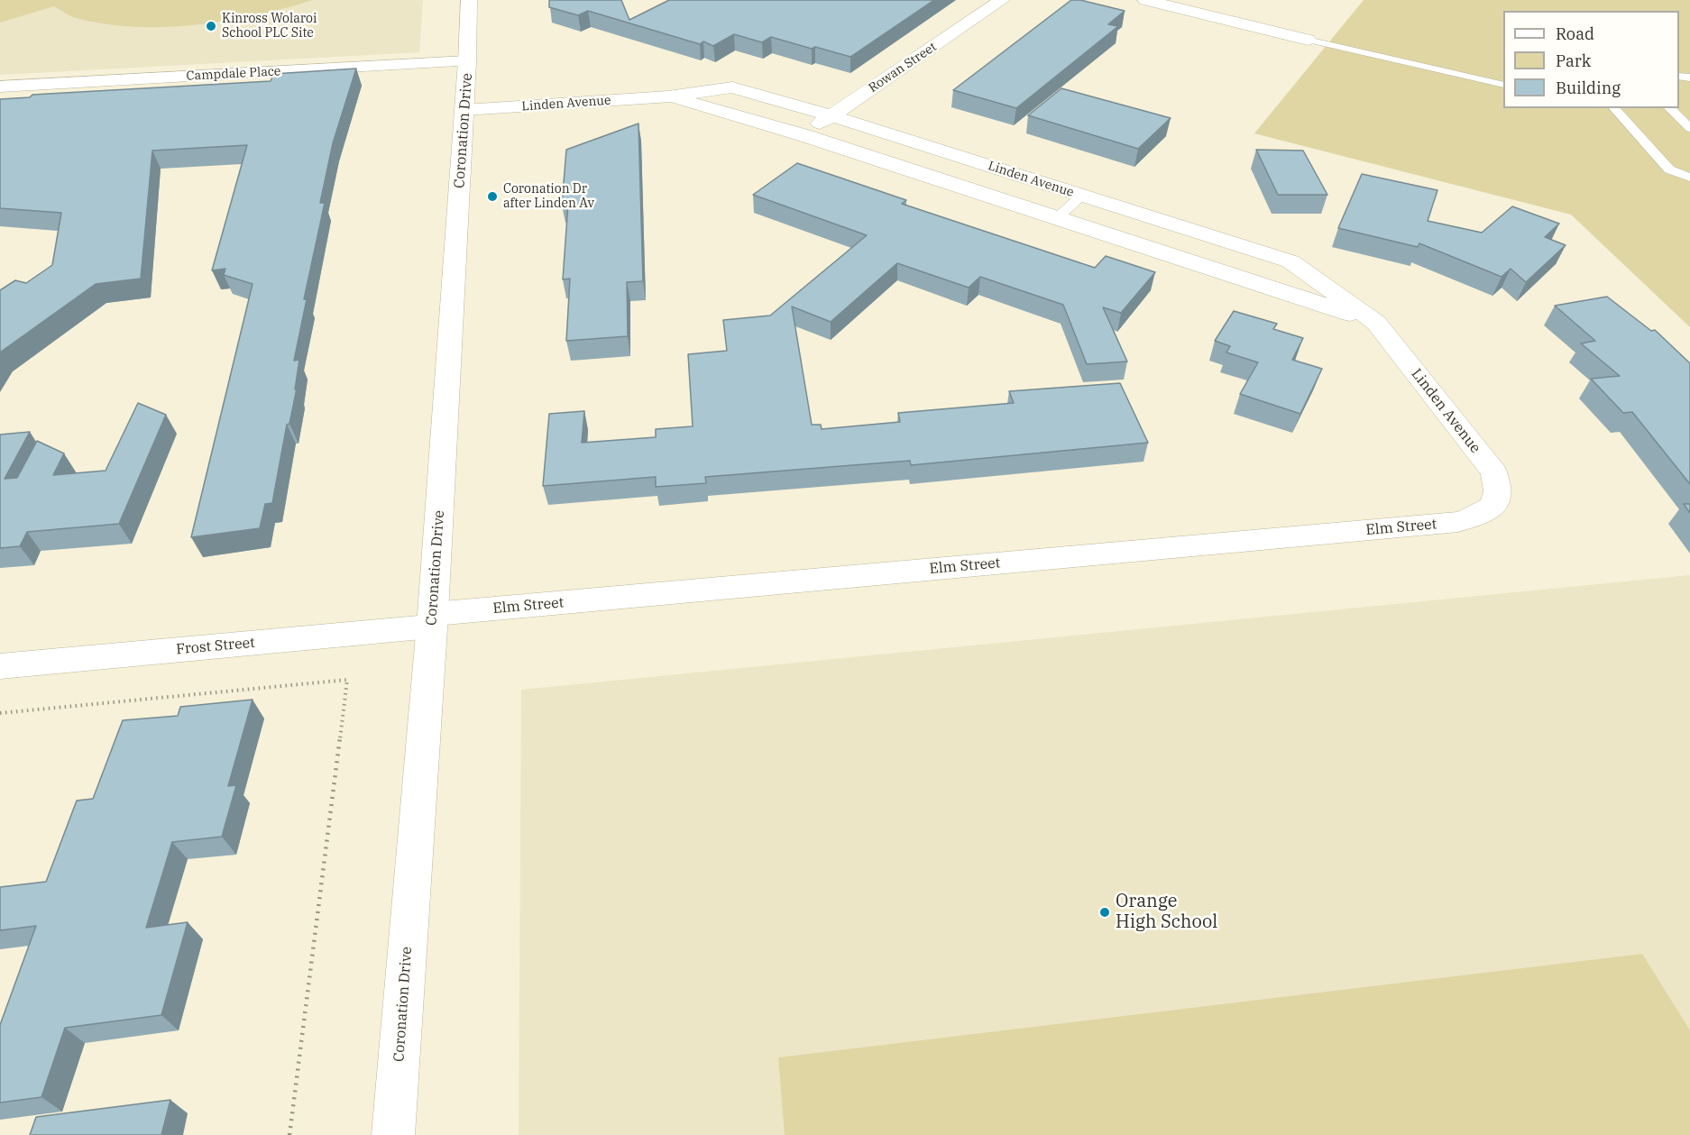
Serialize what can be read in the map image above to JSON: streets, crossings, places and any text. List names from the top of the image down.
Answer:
{
  "streets": {
    "street": [
      "Rowan Street",
      "Campdale Place",
      "Linden Avenue",
      "Coronation Drive",
      "Elm Street",
      "Frost Street"
    ]
  },
  "crossings": [
    ["Rowan Street", "Linden Avenue"],
    ["Campdale Place", "Coronation Drive"],
    ["Linden Avenue", "Coronation Drive"],
    ["Linden Avenue", "Elm Street"],
    ["Coronation Drive", "Elm Street"],
    ["Coronation Drive", "Frost Street"],
    ["Elm Street", "Frost Street"]
  ],
  "places": ["Kinross Wolaroi School PLC Site", "Coronation Dr after Linden Av", "Orange High School"],
  "legend": ["Road", "Park", "Building"]
}
